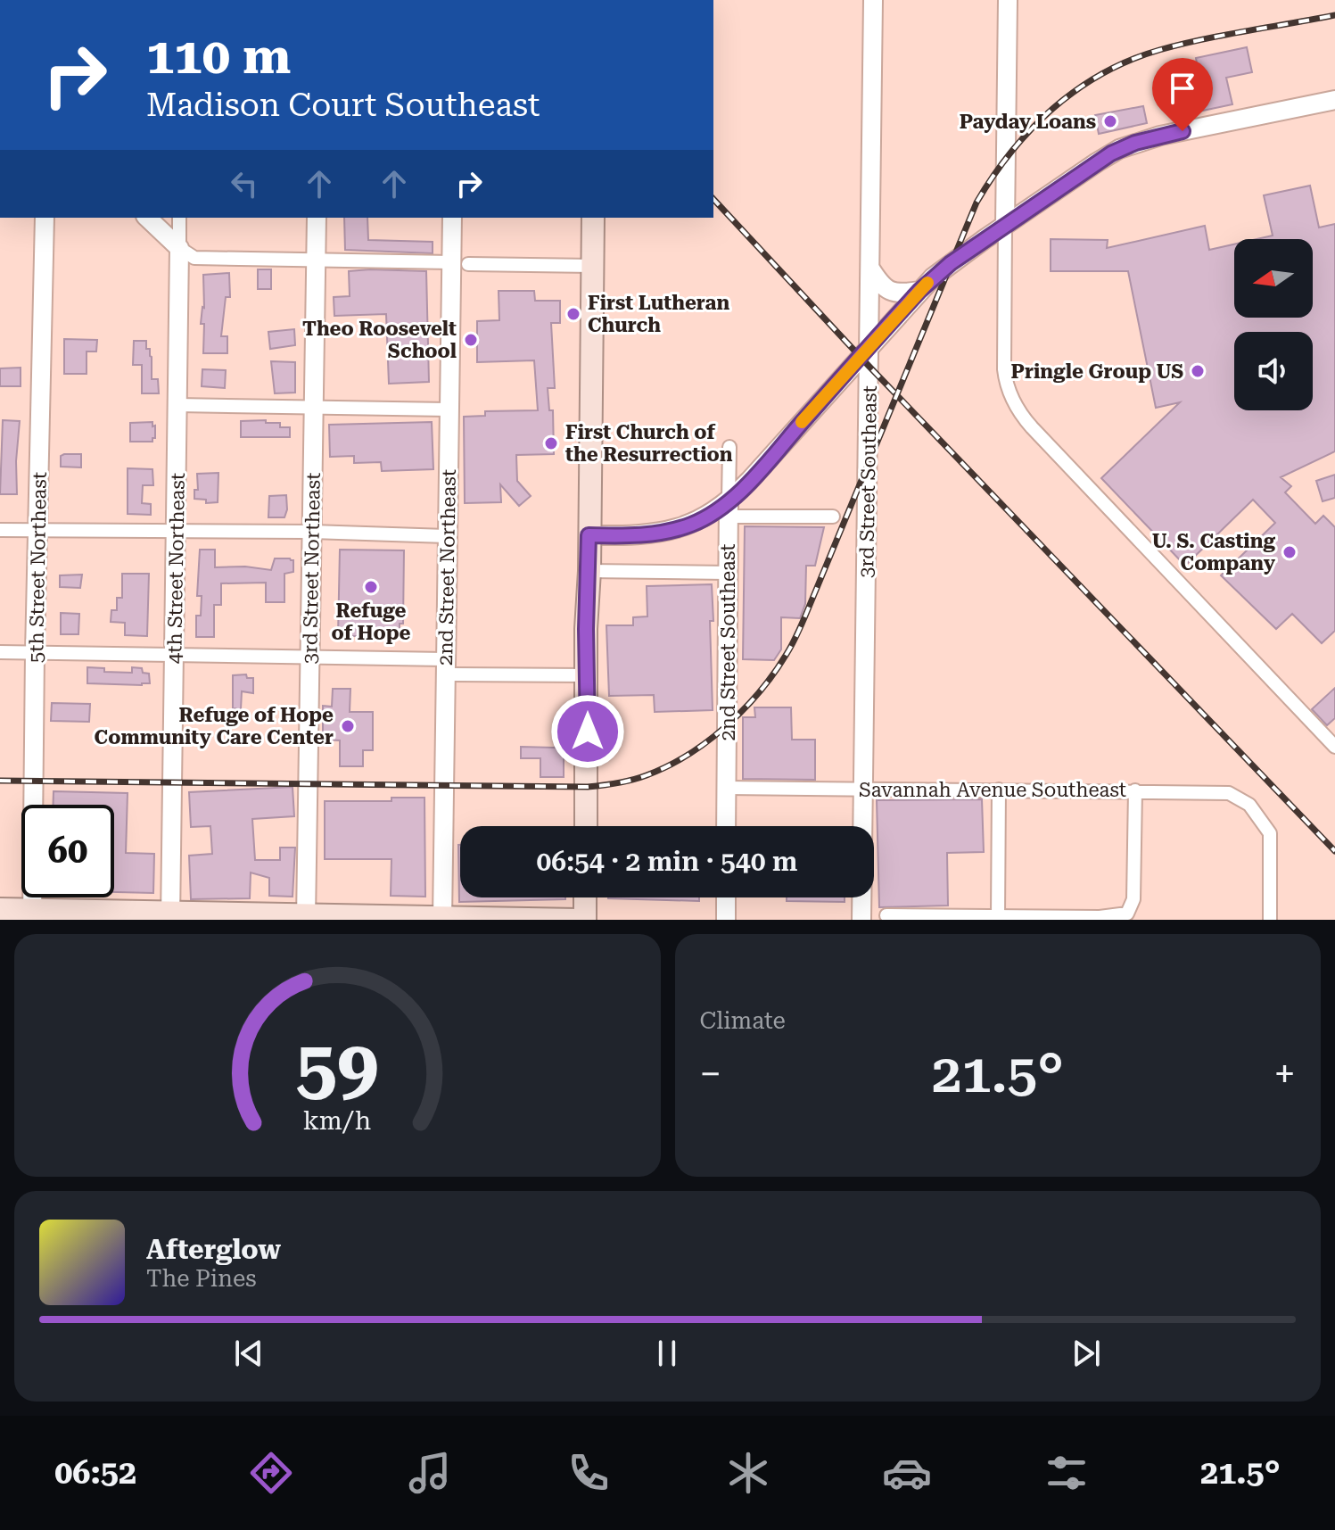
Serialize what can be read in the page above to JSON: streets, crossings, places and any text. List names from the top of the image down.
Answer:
{
  "streets": {
    "street": [
      "3rd Street Southeast",
      "5th Street Northeast",
      "2nd Street Northeast",
      "4th Street Northeast",
      "3rd Street Northeast",
      "2nd Street Southeast",
      "Savannah Avenue Southeast"
    ]
  },
  "crossings": [
    ["3rd Street Southeast", "Savannah Avenue Southeast"],
    ["2nd Street Southeast", "Savannah Avenue Southeast"]
  ],
  "places": [
    "Payday Loans",
    "First Lutheran Church",
    "Theo Roosevelt School",
    "Pringle Group US",
    "First Church of the Resurrection",
    "U. S. Casting Company",
    "Refuge of Hope",
    "Refuge of Hope Community Care Center"
  ],
  "north": "left",
  "page": {
    "turn": ["110 m", "Madison Court Southeast"],
    "limit": "60",
    "trip": "06:54 · 2 min · 540 m",
    "tile": "Climate",
    "heat": ["−", "21.5°", "+"],
    "song": ["Afterglow", "The Pines"],
    "tabs": ["06:52", "21.5°"],
    "gauge": ["59", "km/h"]
  }
}
